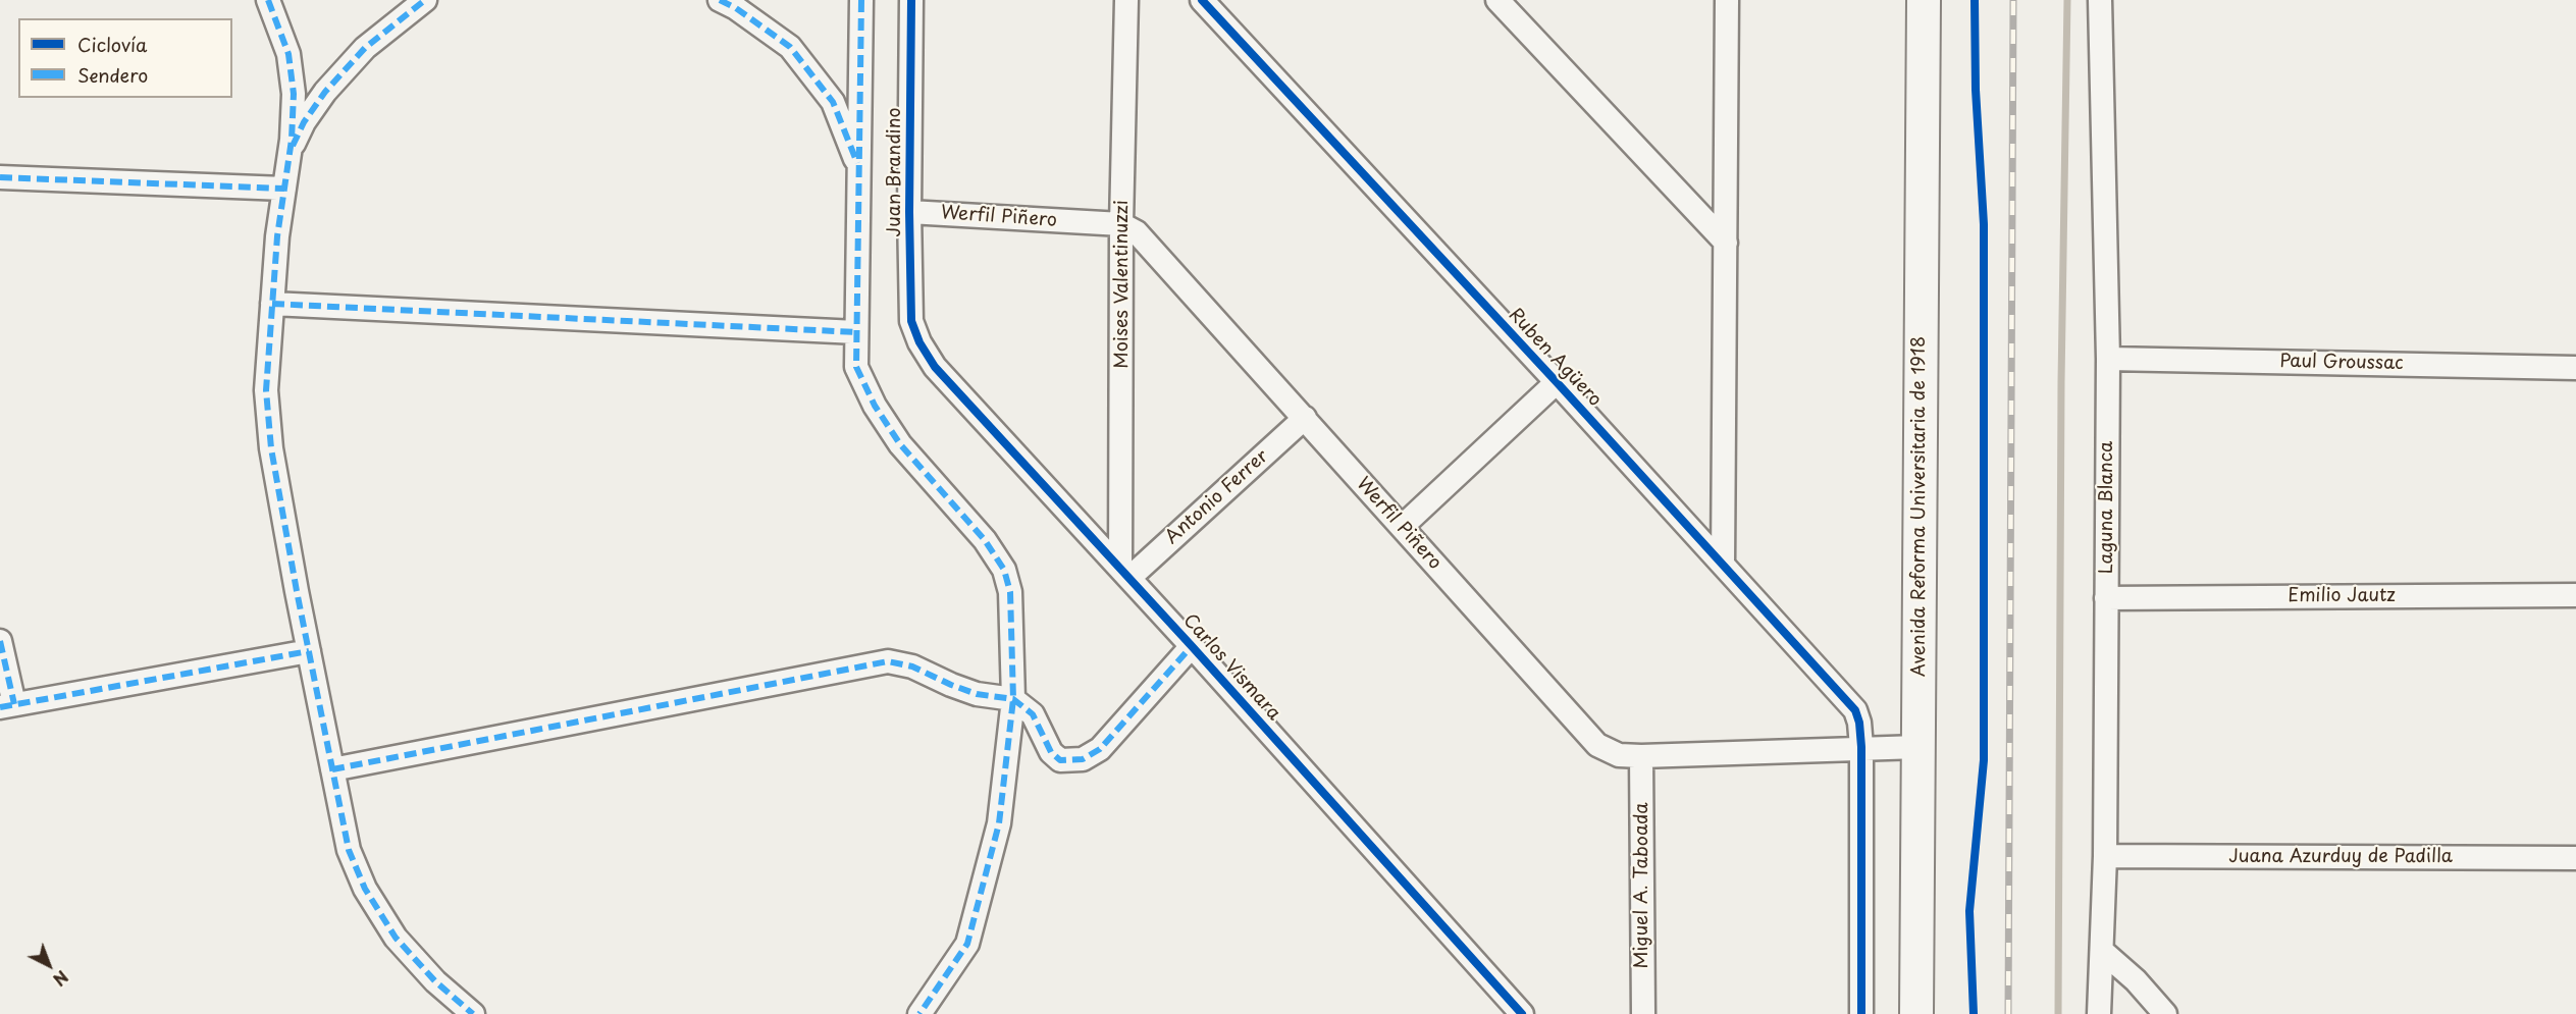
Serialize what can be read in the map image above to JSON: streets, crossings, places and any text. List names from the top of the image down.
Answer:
{
  "streets": {
    "main road": ["Avenida Reforma Universitaria de 1918"],
    "street": [
      "Juan Brandino",
      "Werfil Piñero",
      "Moises Valentinuzzi",
      "Ruben Agüero",
      "Paul Groussac",
      "Antonio Ferrer",
      "Laguna Blanca",
      "Emilio Jautz",
      "Carlos Vismara",
      "Juana Azurduy de Padilla",
      "Miguel A. Taboada"
    ]
  },
  "crossings": [
    ["Juan Brandino", "Werfil Piñero"],
    ["Juan Brandino", "Carlos Vismara"],
    ["Werfil Piñero", "Moises Valentinuzzi"],
    ["Werfil Piñero", "Ruben Agüero"],
    ["Werfil Piñero", "Antonio Ferrer"],
    ["Werfil Piñero", "Avenida Reforma Universitaria de 1918"],
    ["Werfil Piñero", "Miguel A. Taboada"],
    ["Moises Valentinuzzi", "Antonio Ferrer"],
    ["Moises Valentinuzzi", "Carlos Vismara"],
    ["Paul Groussac", "Laguna Blanca"],
    ["Antonio Ferrer", "Carlos Vismara"],
    ["Laguna Blanca", "Emilio Jautz"],
    ["Laguna Blanca", "Juana Azurduy de Padilla"]
  ],
  "legend": ["Ciclovía", "Sendero"],
  "north": "bottom right"
}
